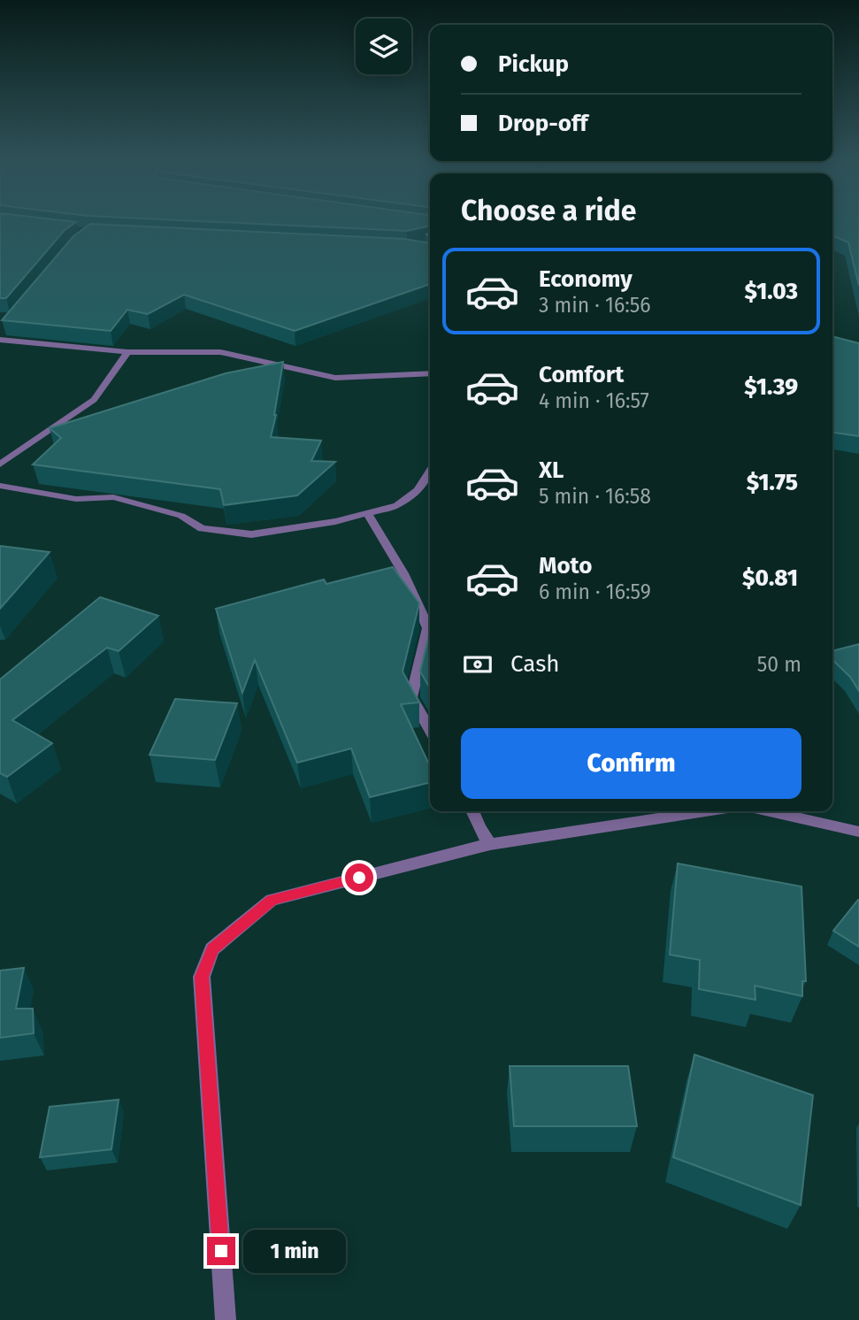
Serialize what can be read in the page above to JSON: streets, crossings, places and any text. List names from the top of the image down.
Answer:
{
  "page": {
    "banner": ["Pickup", "Drop-off"],
    "heading": "Choose a ride",
    "list": [
      {
        "name": "Economy",
        "note": "3 min · 16:56",
        "value": "$1.03"
      },
      {
        "name": "Comfort",
        "note": "4 min · 16:57",
        "value": "$1.39"
      },
      {
        "name": "XL",
        "note": "5 min · 16:58",
        "value": "$1.75"
      },
      {
        "name": "Moto",
        "note": "6 min · 16:59",
        "value": "$0.81"
      }
    ],
    "pay": ["Cash", "50 m"],
    "buttons": "Confirm",
    "bubble": "1 min"
  }
}
